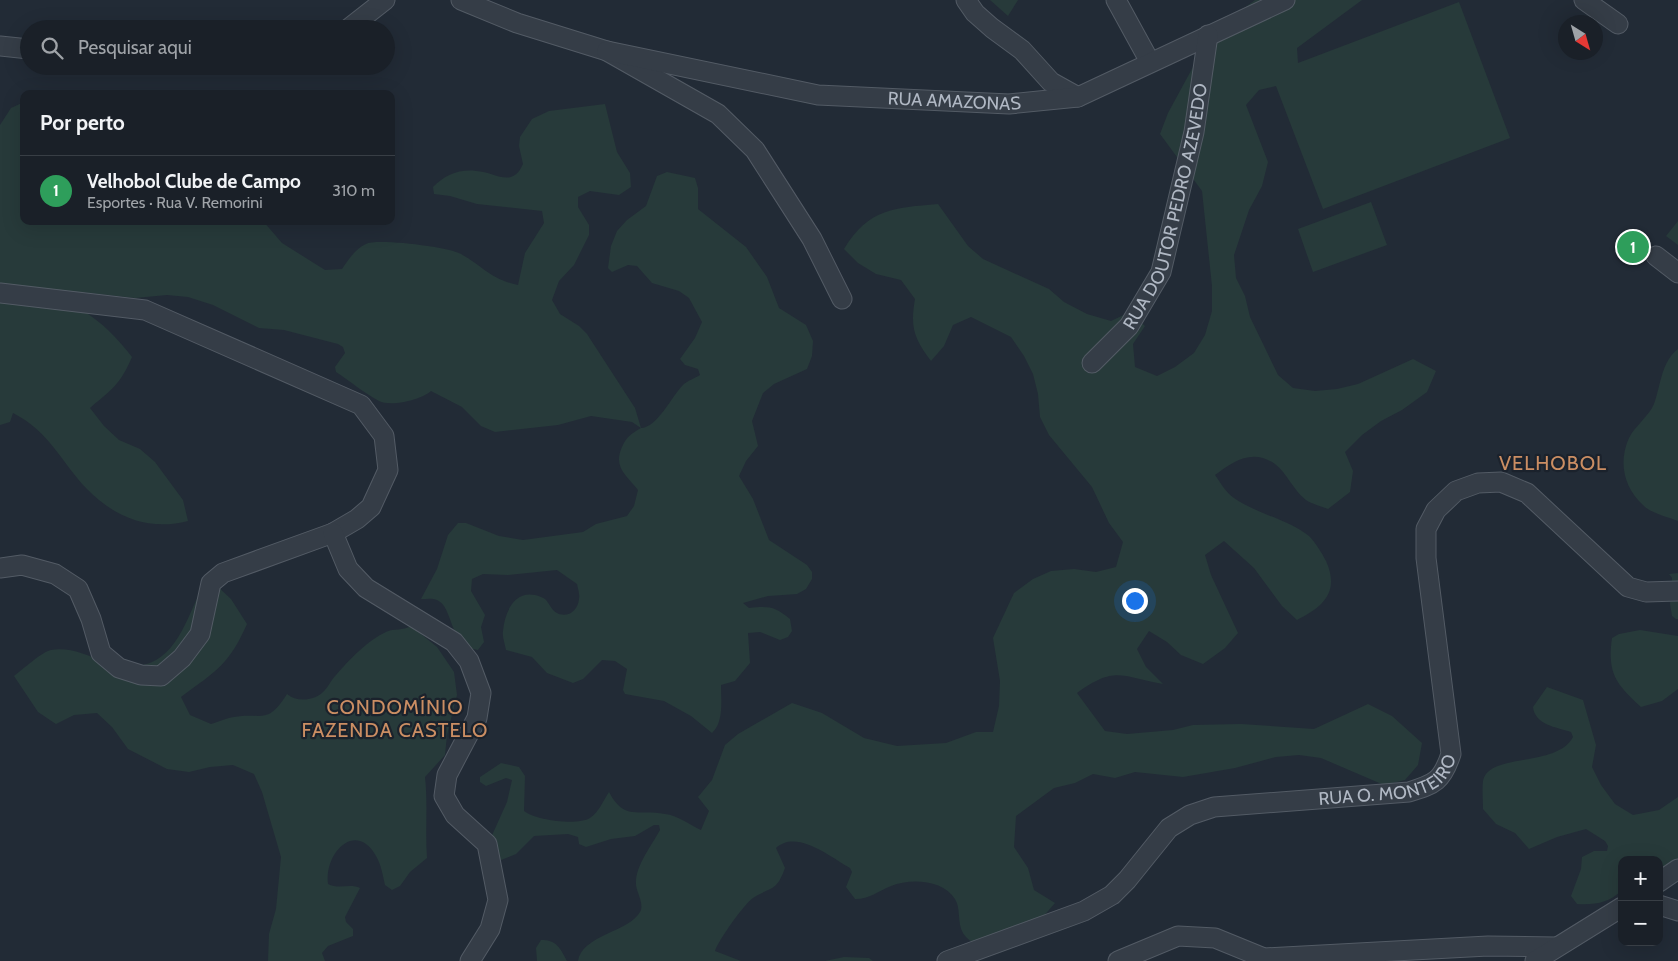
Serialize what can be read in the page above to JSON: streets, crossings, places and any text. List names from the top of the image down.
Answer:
{
  "streets": {
    "street": ["RUA AMAZONAS", "RUA DOUTOR PEDRO AZEVEDO", "RUA O. MONTEIRO"]
  },
  "crossings": [
    ["RUA AMAZONAS", "RUA DOUTOR PEDRO AZEVEDO"]
  ],
  "districts": ["VELHOBOL", "CONDOMÍNIO FAZENDA CASTELO"],
  "north": "bottom right",
  "page": {
    "search": "Pesquisar aqui",
    "heading": "Por perto",
    "list": [
      {
        "mark": "1",
        "name": "Velhobol Clube de Campo",
        "note": "Esportes · Rua V. Remorini",
        "value": "310 m"
      }
    ],
    "pins": "1",
    "map_buttons": ["+", "−"]
  }
}
